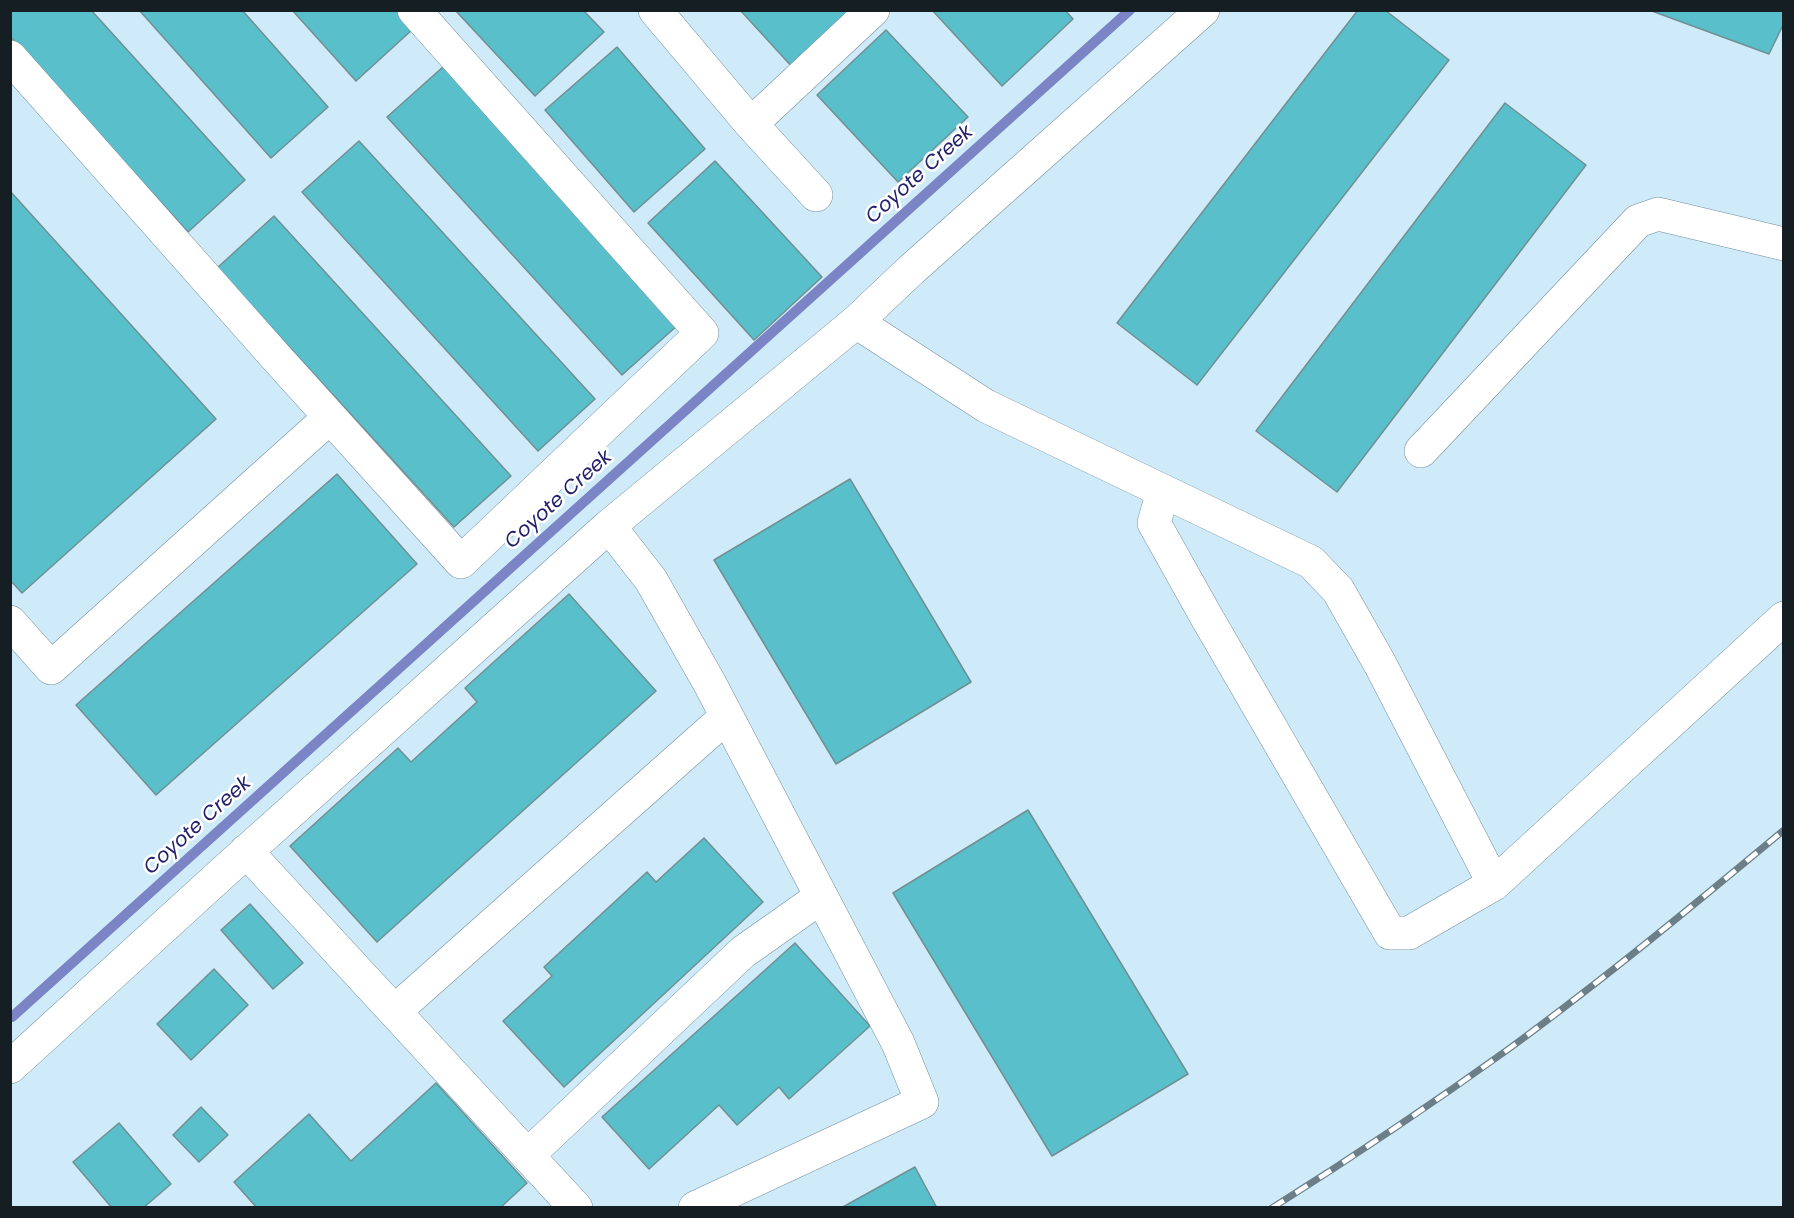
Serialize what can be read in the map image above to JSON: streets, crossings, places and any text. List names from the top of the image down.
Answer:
{
  "water": ["Coyote Creek"]
}
